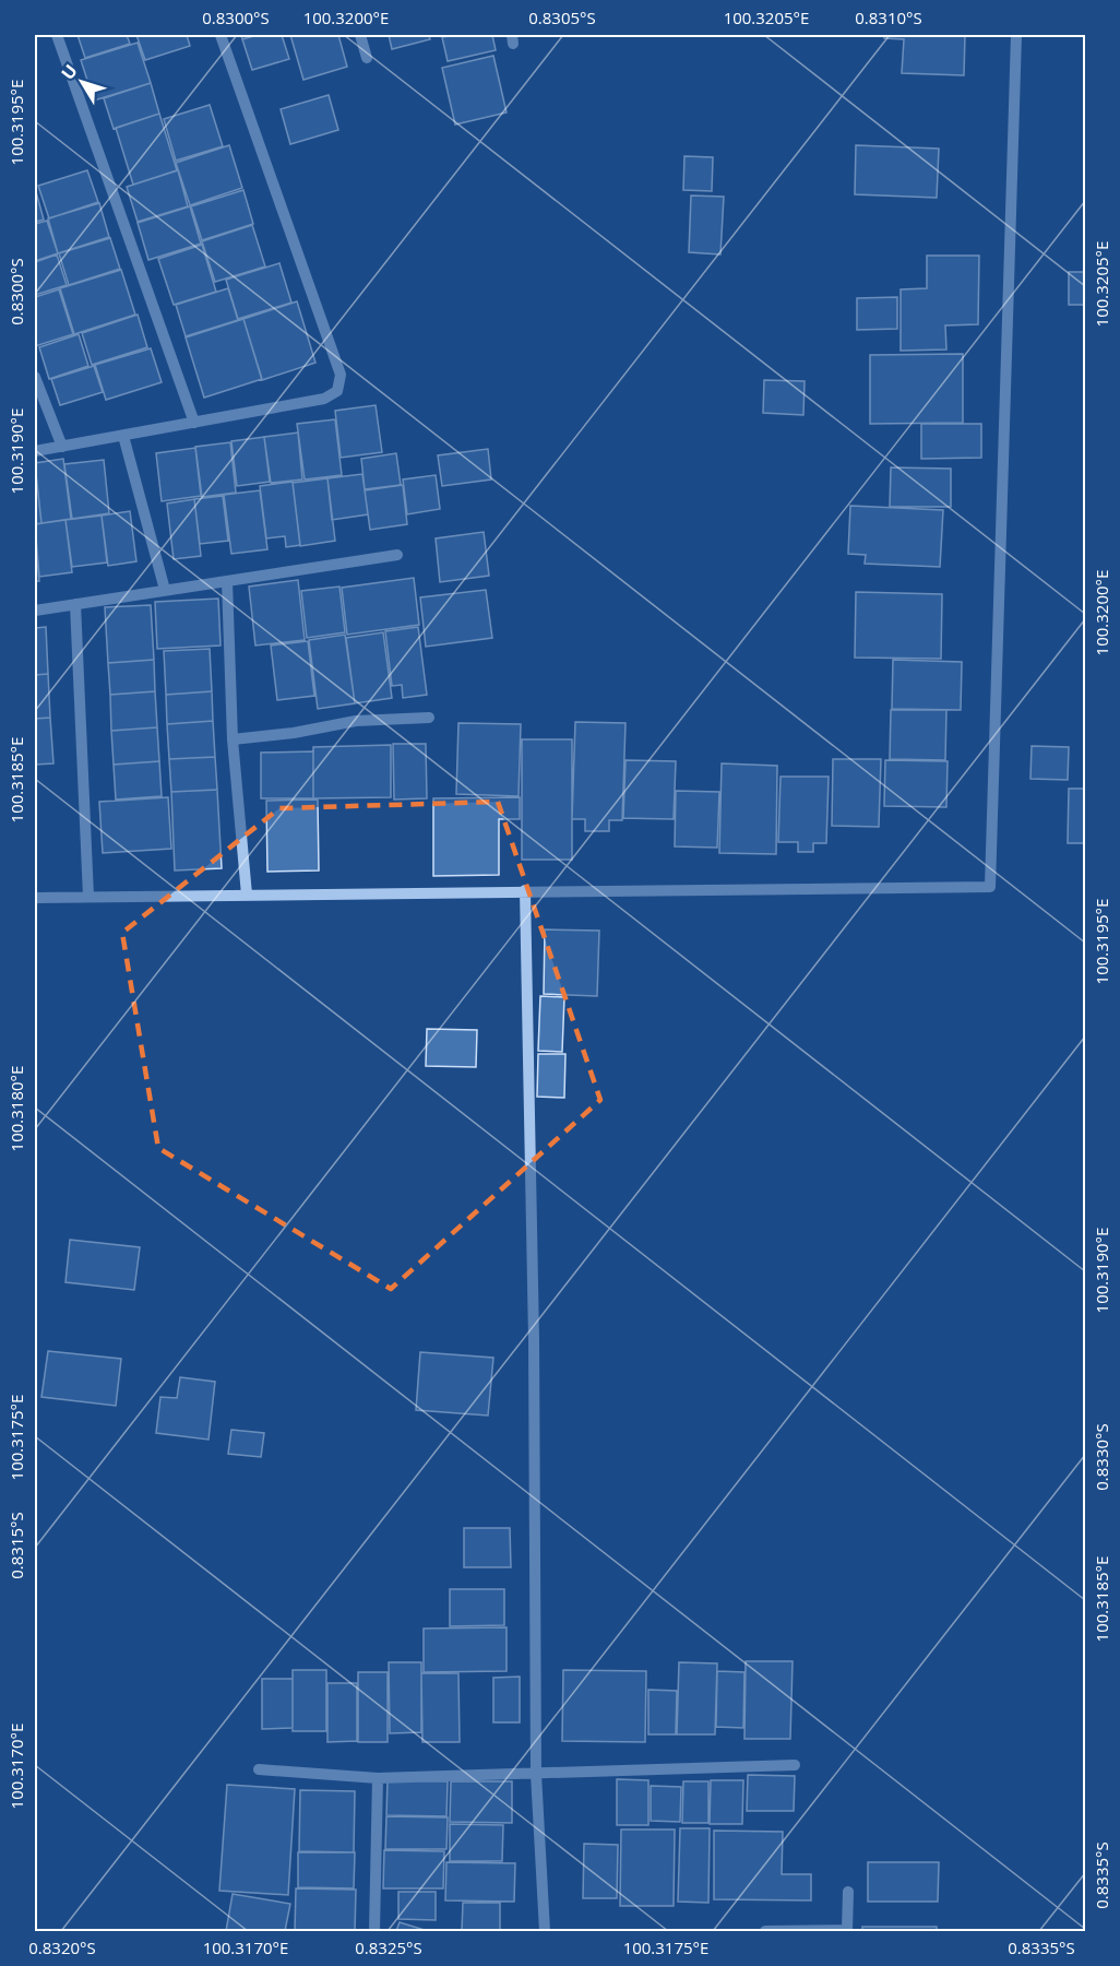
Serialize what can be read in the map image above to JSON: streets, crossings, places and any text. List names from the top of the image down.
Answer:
{
  "north": "top left",
  "coordinates": [
    "0.8300°S",
    "100.3200°E",
    "0.8305°S",
    "100.3205°E",
    "0.8310°S",
    "100.3195°E",
    "100.3190°E",
    "100.3185°E",
    "100.3180°E",
    "100.3175°E",
    "0.8330°S",
    "0.8315°S",
    "100.3170°E",
    "0.8335°S",
    "0.8320°S",
    "0.8325°S"
  ]
}
